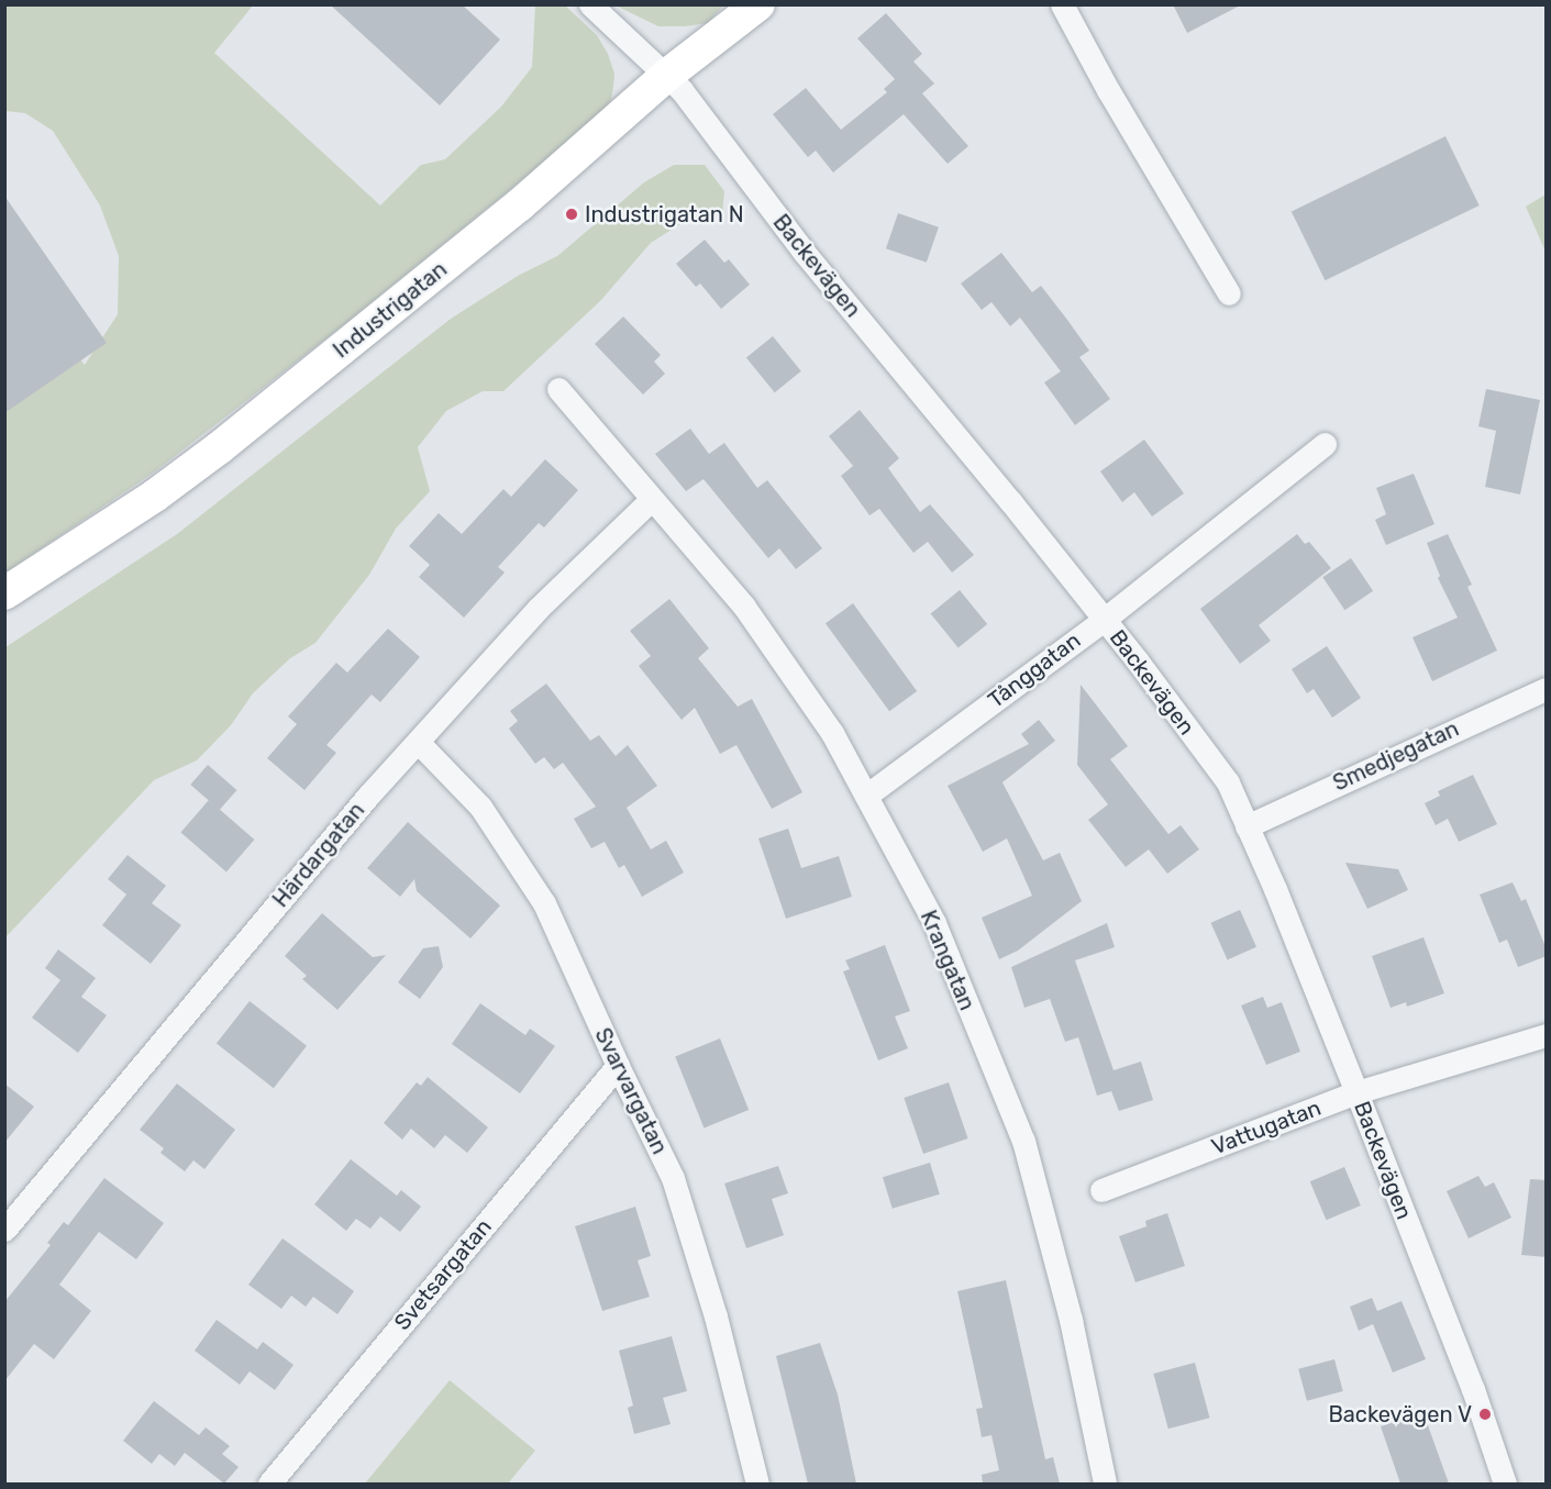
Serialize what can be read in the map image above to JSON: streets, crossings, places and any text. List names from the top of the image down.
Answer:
{
  "streets": {
    "street": [
      "Backevägen",
      "Industrigatan",
      "Tånggatan",
      "Smedjegatan",
      "Härdargatan",
      "Krangatan",
      "Svarvargatan",
      "Vattugatan",
      "Svetsargatan"
    ]
  },
  "crossings": [
    ["Backevägen", "Industrigatan"],
    ["Backevägen", "Tånggatan"],
    ["Backevägen", "Smedjegatan"],
    ["Backevägen", "Vattugatan"],
    ["Tånggatan", "Krangatan"],
    ["Härdargatan", "Krangatan"],
    ["Härdargatan", "Svarvargatan"],
    ["Svarvargatan", "Svetsargatan"]
  ],
  "places": ["Industrigatan N", "Backevägen V"]
}
